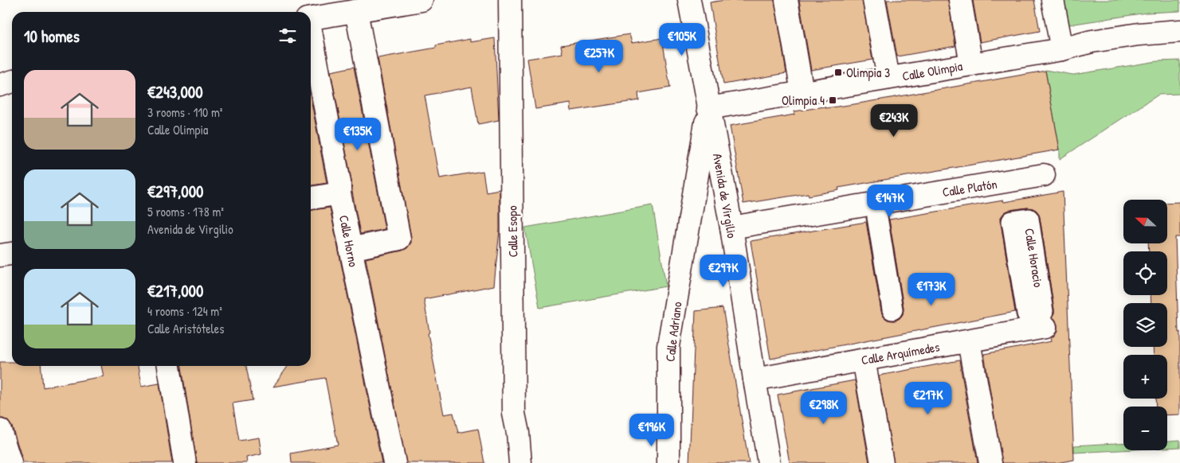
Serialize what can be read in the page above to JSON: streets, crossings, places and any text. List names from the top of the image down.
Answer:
{
  "streets": {
    "street": [
      "Calle Olimpia",
      "Calle Platón",
      "Avenida de Virgilio",
      "Calle Esopo",
      "Calle Horno",
      "Calle Adriano",
      "Calle Arquímedes"
    ]
  },
  "crossings": [
    ["Calle Olimpia", "Avenida de Virgilio"],
    ["Calle Olimpia", "Calle Adriano"],
    ["Calle Platón", "Avenida de Virgilio"],
    ["Avenida de Virgilio", "Calle Adriano"],
    ["Avenida de Virgilio", "Calle Arquímedes"]
  ],
  "places": {
    "transit": ["Olimpia 3", "Olimpia 4"]
  },
  "north": "left",
  "page": {
    "heading": "10 homes",
    "price": [
      "€105K",
      "€257K",
      "€243K",
      "€135K",
      "€147K",
      "€297K",
      "€173K",
      "€217K",
      "€298K",
      "€196K"
    ],
    "list": [
      {
        "name": "€243,000",
        "note": "3 rooms · 110 m² · Calle Olimpia"
      },
      {
        "name": "€297,000",
        "note": "5 rooms · 178 m² · Avenida de Virgilio"
      },
      {
        "name": "€217,000",
        "note": "4 rooms · 124 m² · Calle Aristóteles"
      }
    ],
    "map_buttons": ["+", "−"]
  }
}
